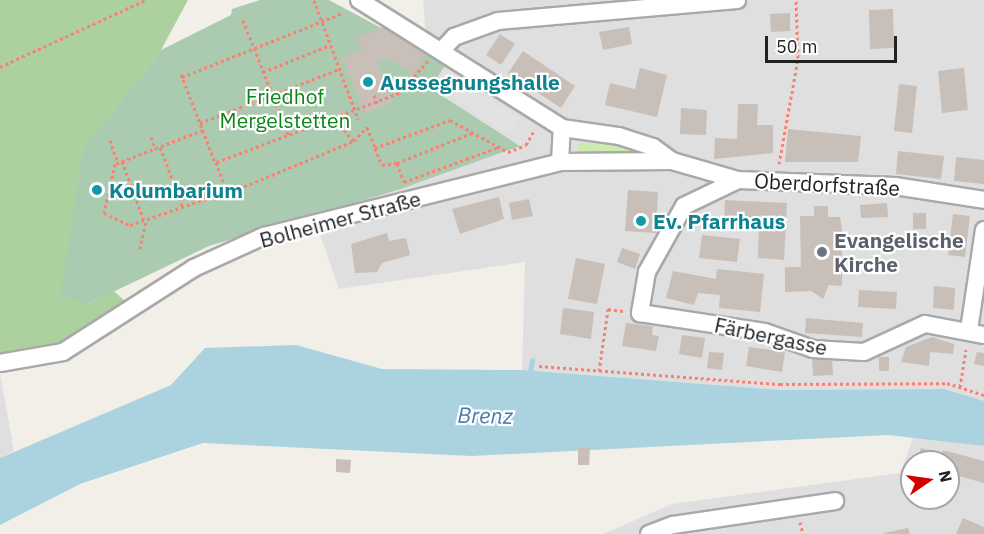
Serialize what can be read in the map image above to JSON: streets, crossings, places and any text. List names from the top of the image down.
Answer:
{
  "streets": {
    "street": ["Oberdorfstraße", "Bolheimer Straße", "Färbergasse"]
  },
  "crossings": [
    ["Oberdorfstraße", "Bolheimer Straße"]
  ],
  "water": ["Brenz"],
  "parks": ["Friedhof Mergelstetten"],
  "places": [
    "Aussegnungshalle",
    "Kolumbarium",
    "Ev. Pfarrhaus",
    "Evangelische Kirche"
  ],
  "scale_bar": "50 m",
  "north": "right"
}
